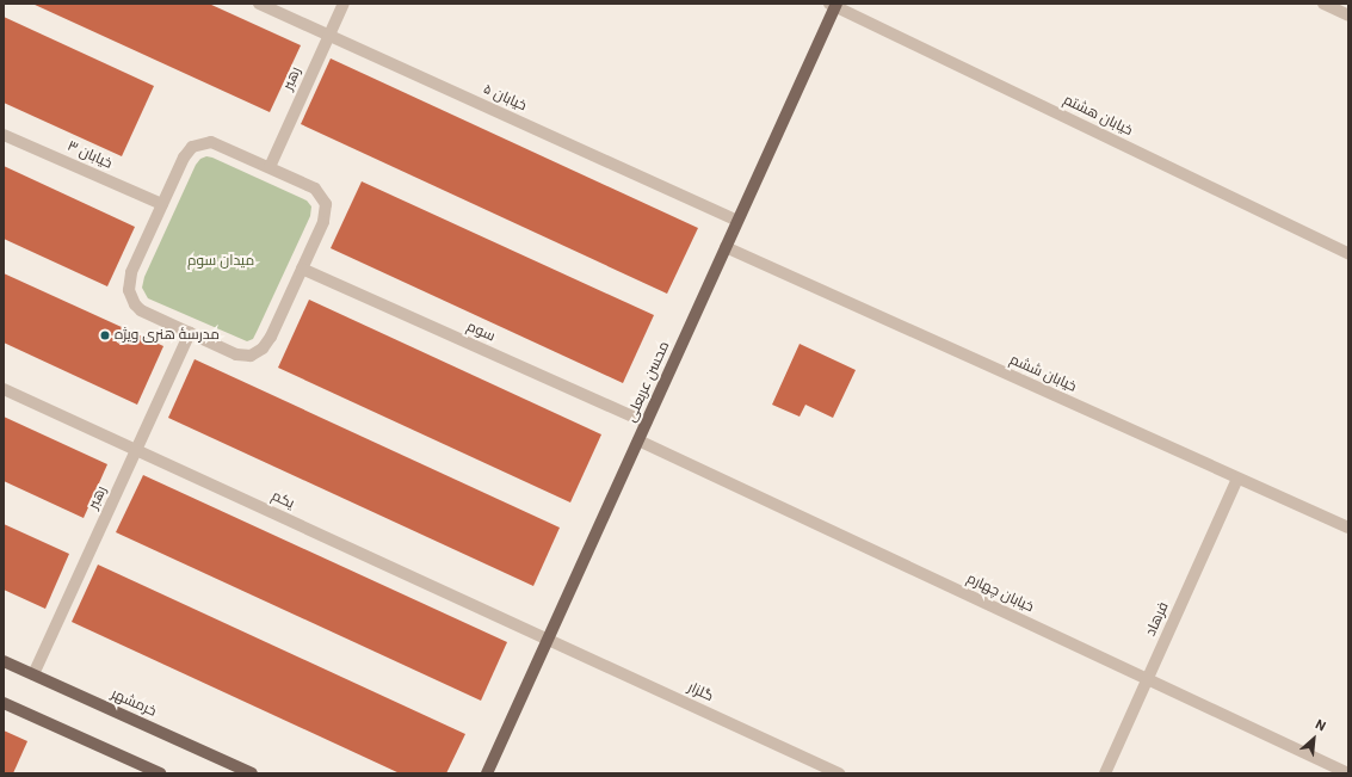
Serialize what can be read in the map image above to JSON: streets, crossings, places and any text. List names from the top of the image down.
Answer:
{
  "streets": {
    "main road": ["محسن عربعلی", "خرمشهر"],
    "street": [
      "رهبر",
      "خیابان ۵",
      "خیابان هشتم",
      "خیابان ۳",
      "سوم",
      "خیابان ششم",
      "یکم",
      "خیابان چهارم",
      "فرهاد",
      "گلزار"
    ]
  },
  "crossings": [
    ["رهبر", "خیابان ۵"],
    ["رهبر", "یکم"],
    ["رهبر", "خرمشهر"],
    ["خیابان ۵", "محسن عربعلی"],
    ["خیابان هشتم", "محسن عربعلی"],
    ["سوم", "محسن عربعلی"],
    ["خیابان ششم", "محسن عربعلی"],
    ["خیابان ششم", "فرهاد"],
    ["محسن عربعلی", "یکم"],
    ["محسن عربعلی", "خیابان چهارم"],
    ["محسن عربعلی", "گلزار"],
    ["یکم", "گلزار"],
    ["خیابان چهارم", "فرهاد"]
  ],
  "parks": ["میدان سوم"],
  "places": ["مدرسهٔ هنری ویژه"],
  "north": "top right"
}
